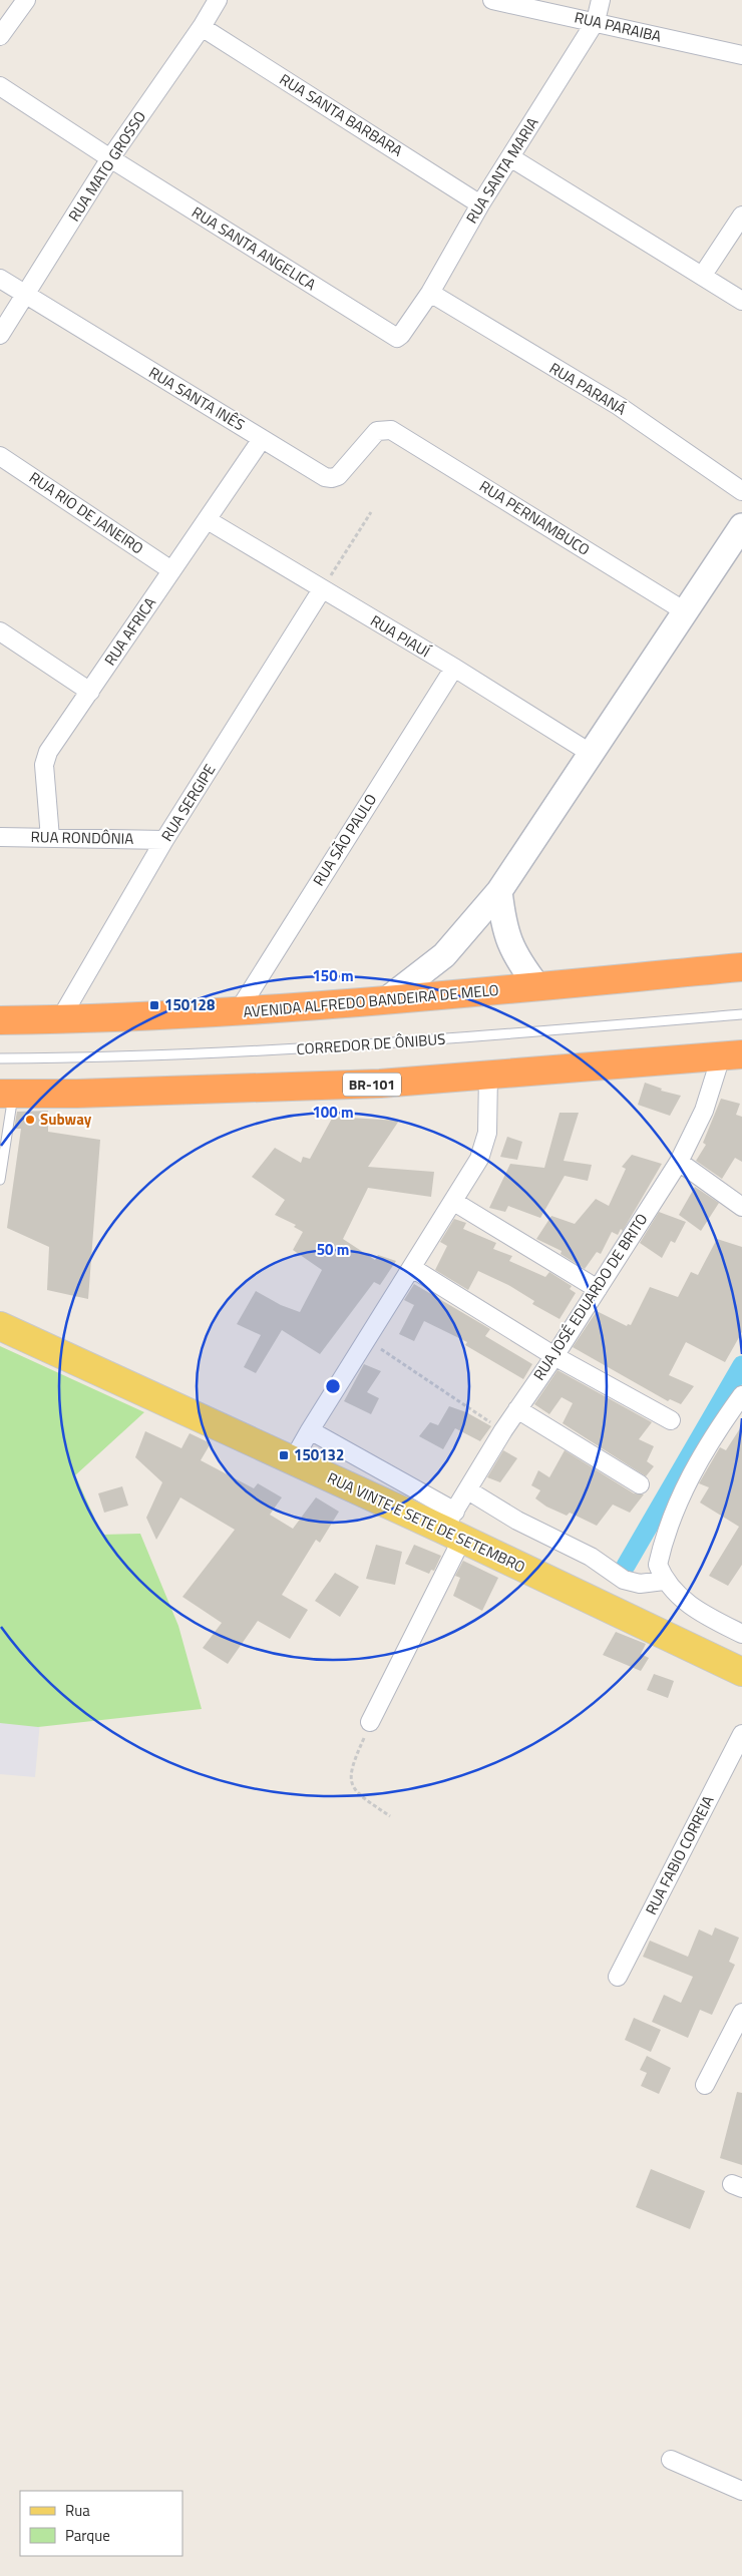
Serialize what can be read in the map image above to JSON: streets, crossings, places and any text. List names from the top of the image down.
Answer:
{
  "streets": {
    "highway": ["AVENIDA ALFREDO BANDEIRA DE MELO", "BR-101"],
    "main road": ["RUA VINTE E SETE DE SETEMBRO"],
    "street": [
      "RUA PARAIBA",
      "RUA SANTA BARBARA",
      "RUA MATO GROSSO",
      "RUA SANTA MARIA",
      "RUA SANTA ANGELICA",
      "RUA PARANÁ",
      "RUA SANTA INÊS",
      "RUA RIO DE JANEIRO",
      "RUA PERNAMBUCO",
      "RUA AFRICA",
      "RUA PIAUÍ",
      "RUA SERGIPE",
      "RUA RONDÔNIA",
      "RUA SÃO PAULO",
      "RUA JOSÉ EDUARDO DE BRITO",
      "RUA FABIO CORREIA"
    ],
    "lane": ["CORREDOR DE ÔNIBUS"]
  },
  "crossings": [
    ["RUA PARAIBA", "RUA SANTA MARIA"],
    ["RUA SANTA BARBARA", "RUA MATO GROSSO"],
    ["RUA SANTA BARBARA", "RUA SANTA MARIA"],
    ["RUA MATO GROSSO", "RUA SANTA ANGELICA"],
    ["RUA MATO GROSSO", "RUA SANTA INÊS"],
    ["RUA SANTA MARIA", "RUA SANTA ANGELICA"],
    ["RUA SANTA MARIA", "RUA PARANÁ"],
    ["RUA SANTA INÊS", "RUA PERNAMBUCO"],
    ["RUA SANTA INÊS", "RUA AFRICA"],
    ["RUA RIO DE JANEIRO", "RUA AFRICA"],
    ["RUA AFRICA", "RUA PIAUÍ"],
    ["RUA AFRICA", "RUA RONDÔNIA"],
    ["RUA PIAUÍ", "RUA SERGIPE"],
    ["RUA PIAUÍ", "RUA SÃO PAULO"],
    ["RUA SERGIPE", "RUA RONDÔNIA"],
    ["RUA SERGIPE", "AVENIDA ALFREDO BANDEIRA DE MELO"],
    ["RUA SÃO PAULO", "AVENIDA ALFREDO BANDEIRA DE MELO"],
    ["BR-101", "RUA JOSÉ EDUARDO DE BRITO"],
    ["RUA JOSÉ EDUARDO DE BRITO", "RUA VINTE E SETE DE SETEMBRO"]
  ],
  "places": {
    "transit": ["150128", "150132"],
    "other": ["Subway"]
  },
  "legend": ["Rua", "Parque"],
  "rings": ["150 m", "100 m", "50 m"]
}
